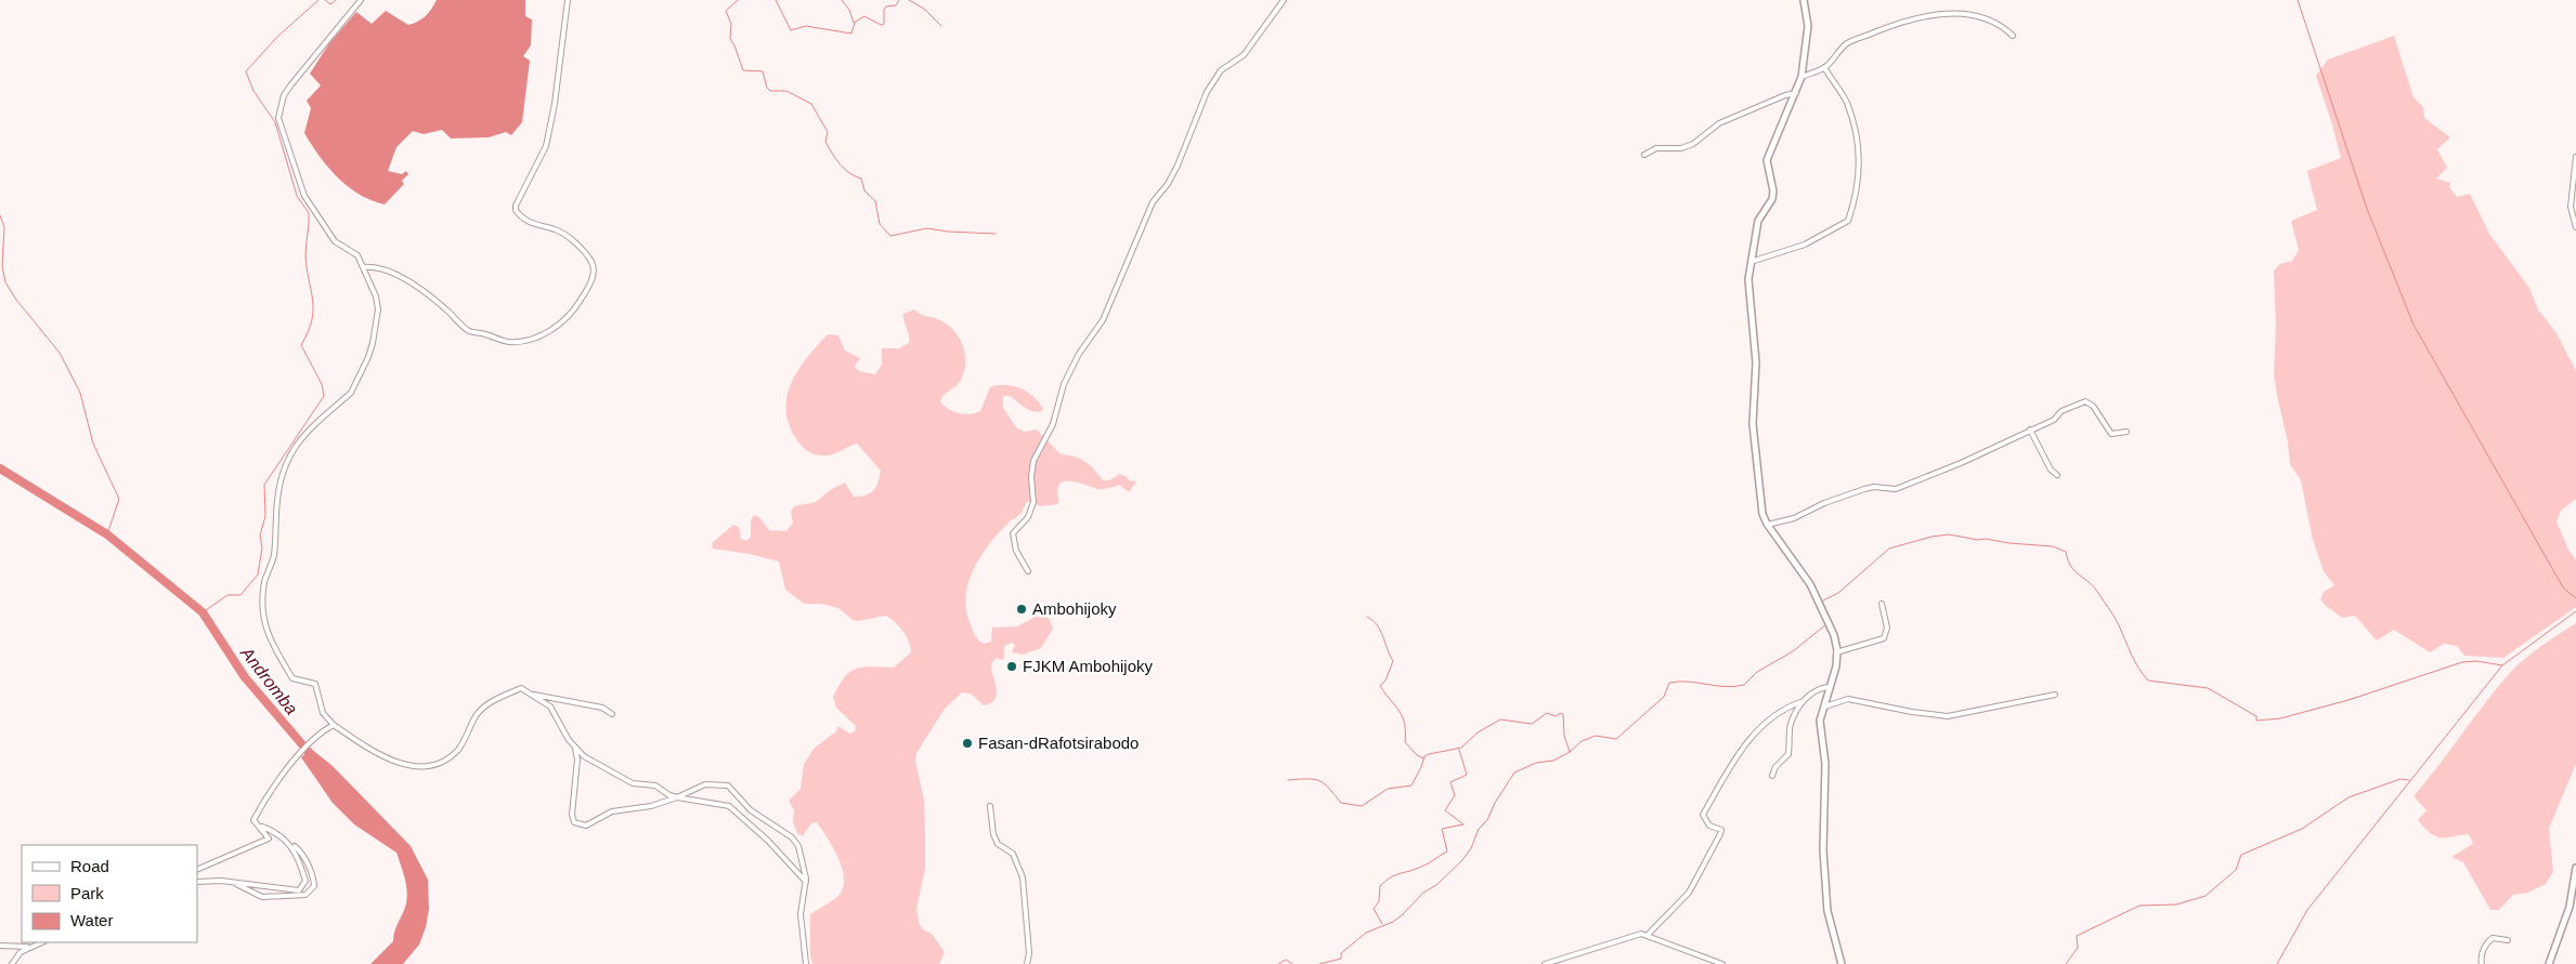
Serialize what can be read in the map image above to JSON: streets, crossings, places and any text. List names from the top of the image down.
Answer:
{
  "water": ["Andromba"],
  "places": ["Ambohijoky", "FJKM Ambohijoky", "Fasan-dRafotsirabodo"],
  "legend": ["Road", "Park", "Water"]
}
